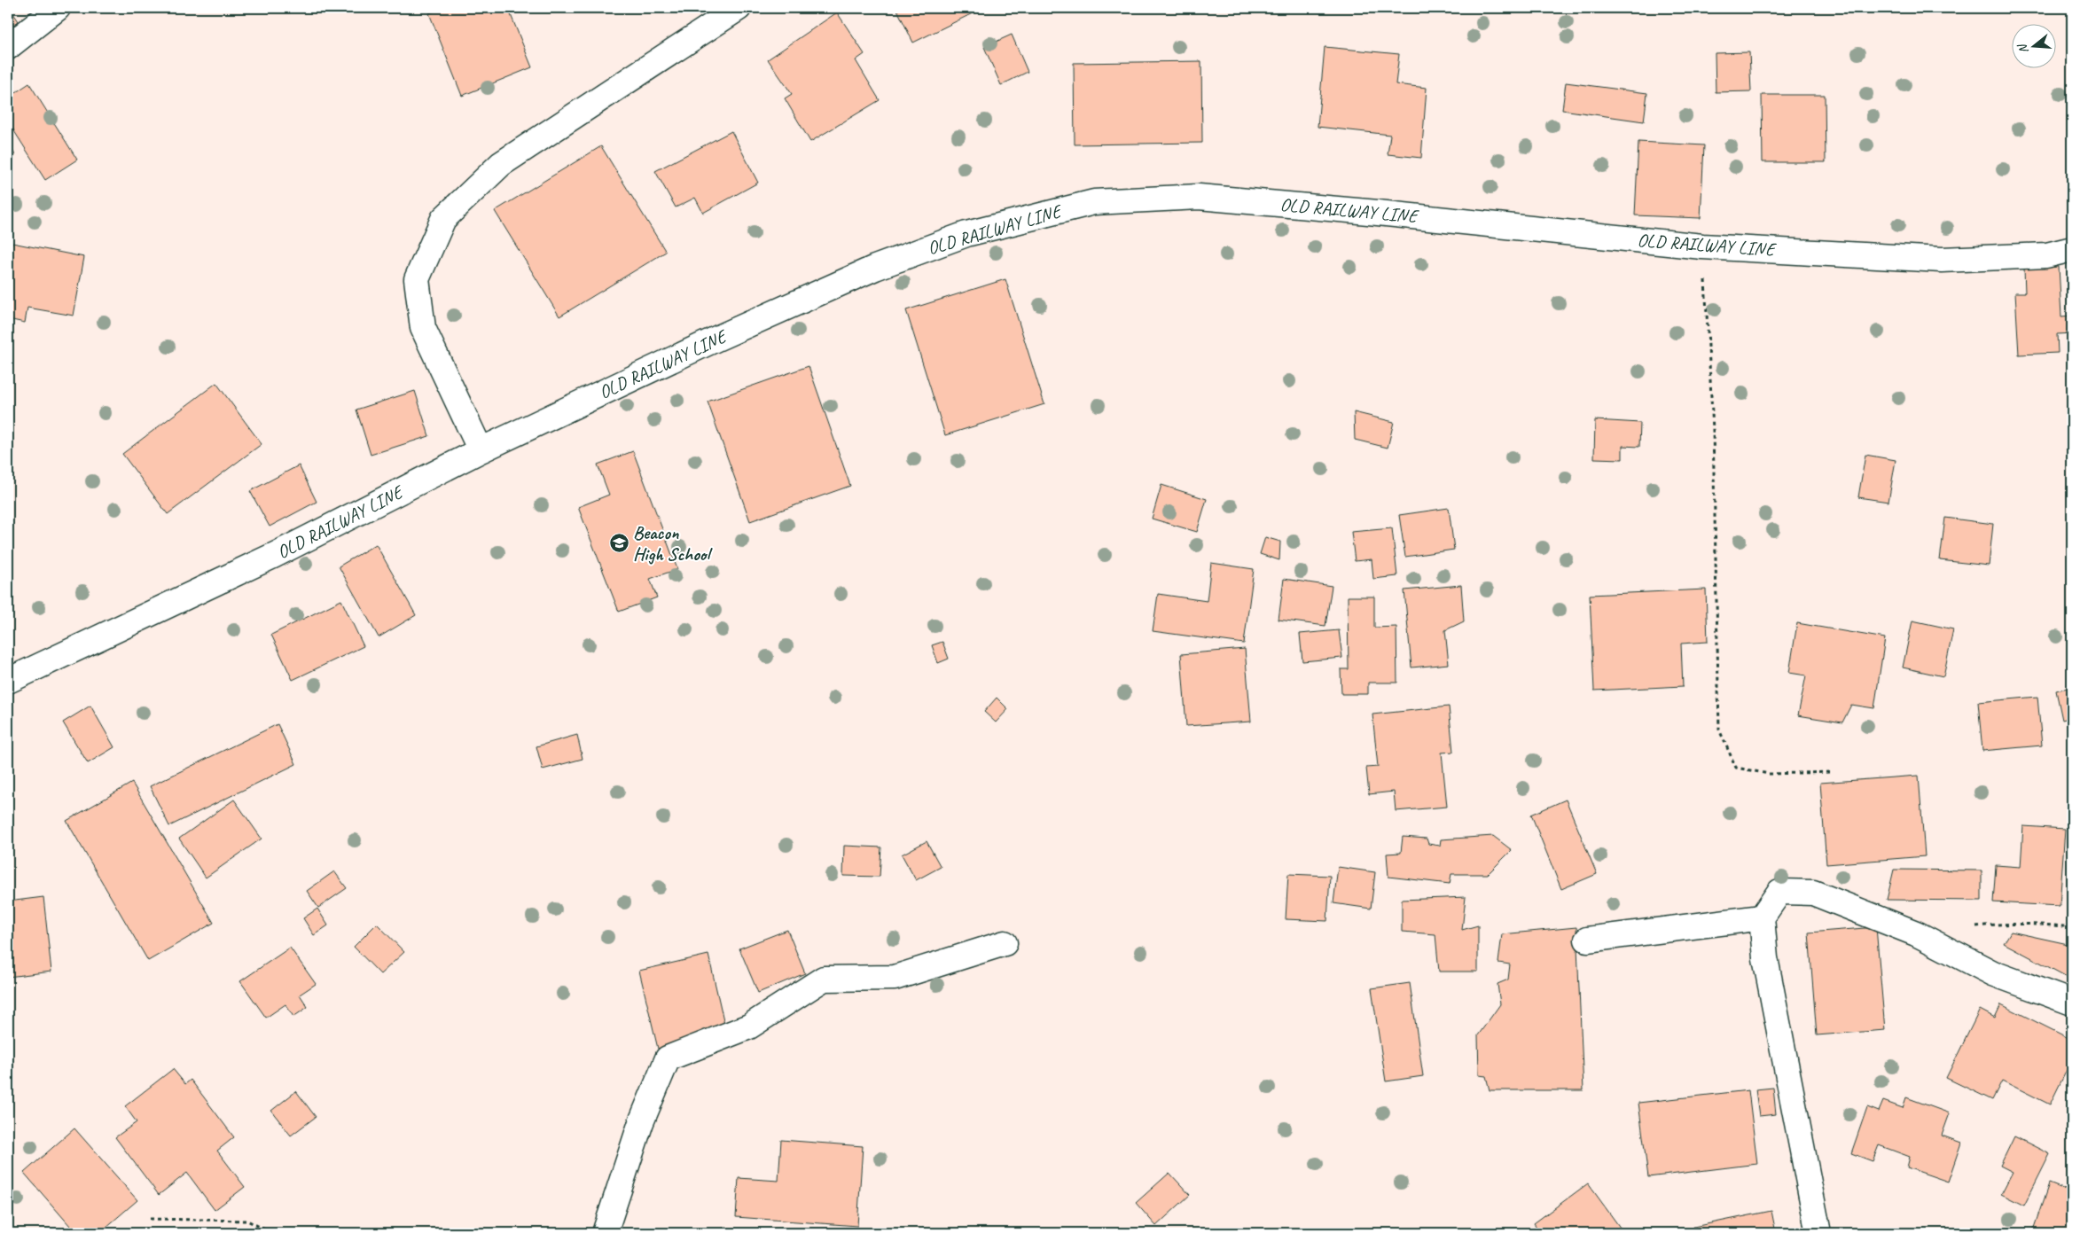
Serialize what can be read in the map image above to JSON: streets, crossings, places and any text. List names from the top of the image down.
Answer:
{
  "streets": {
    "street": ["OLD RAILWAY LINE"]
  },
  "places": {
    "school or university": ["Beacon High School"]
  },
  "north": "left"
}
